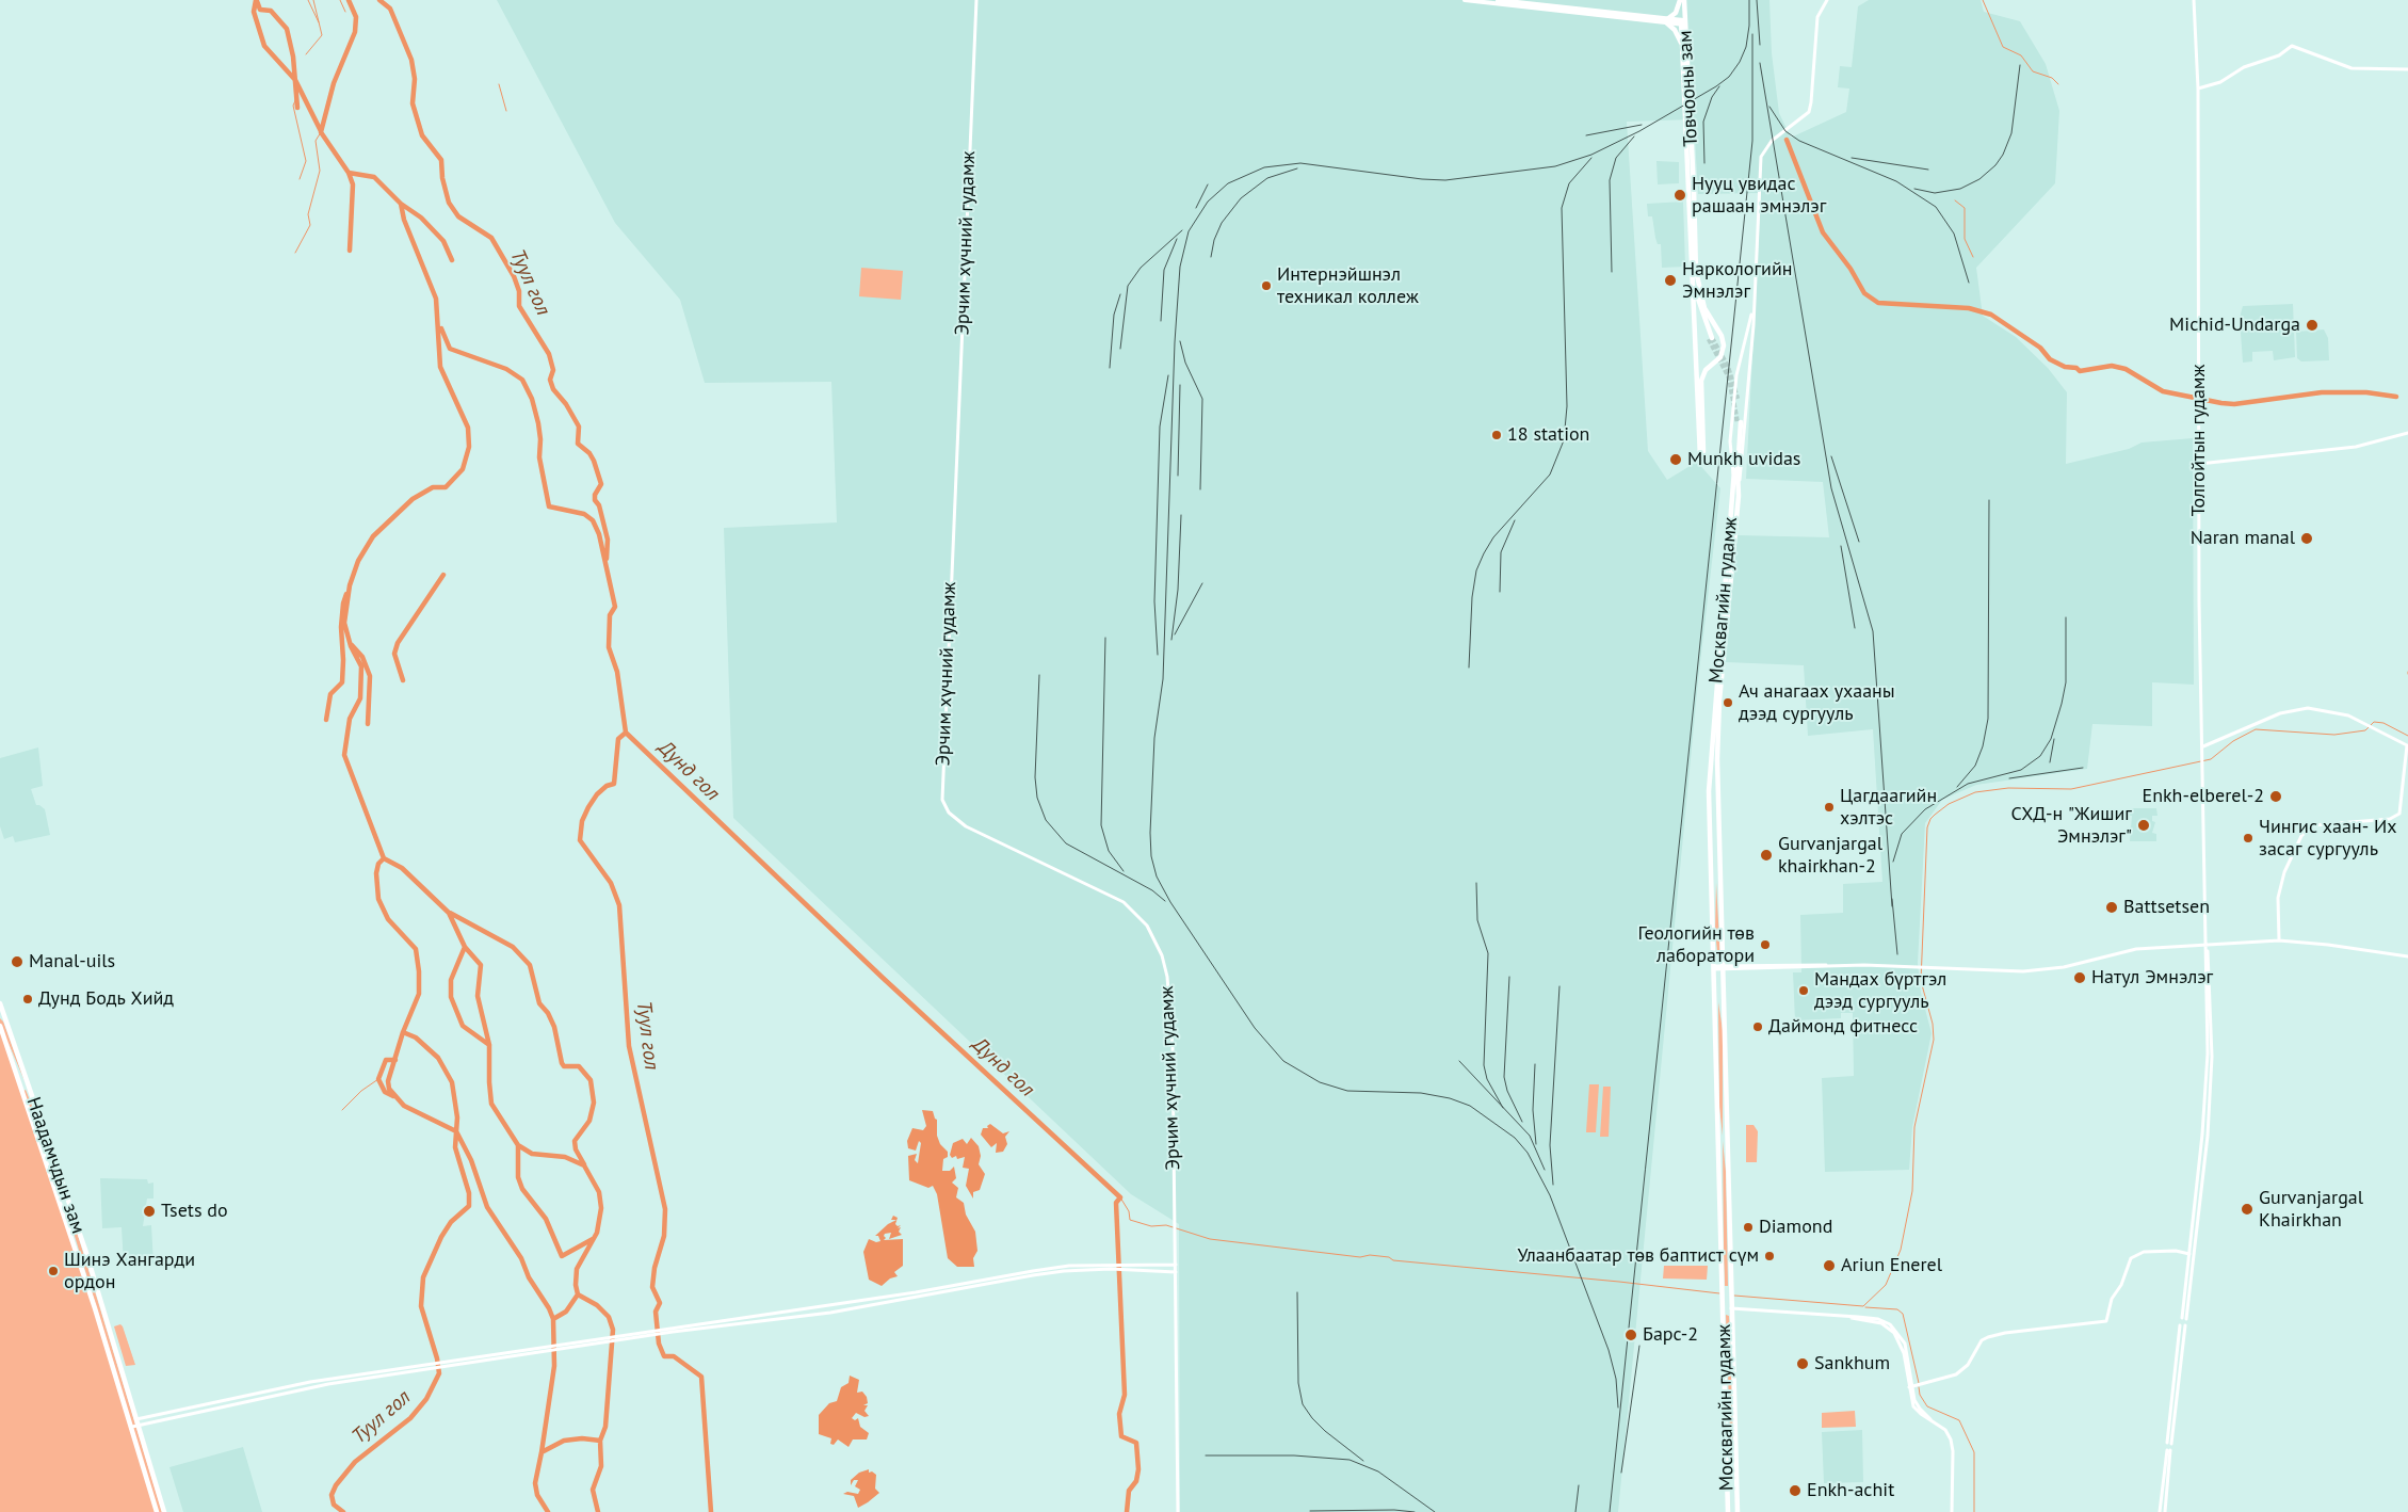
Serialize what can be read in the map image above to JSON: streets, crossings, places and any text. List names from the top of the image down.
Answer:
{
  "streets": {
    "highway": ["Товчооны зам", "Москвагийн гудамж", "Наадамчдын зам"],
    "main road": ["Эрчим хүчний гудамж", "Толгойтын гудамж"]
  },
  "water": ["Туул гол", "Дунд гол"],
  "places": [
    "Нууц увидас рашаан эмнэлэг",
    "Наркологийн Эмнэлэг",
    "Интернэйшнэл техникал коллеж",
    "Michid-Undarga",
    "18 station",
    "Munkh uvidas",
    "Naran manal",
    "Ач анагаах ухааны дээд сургууль",
    "Enkh-elberel-2",
    "Цагдаагийн хэлтэс",
    "СХД-н \"Жишиг Эмнэлэг\"",
    "Чингис хаан- Их засаг сургууль",
    "Gurvanjargal khairkhan-2",
    "Battsetsen",
    "Геологийн төв лаборатори",
    "Manal-uils",
    "Натул Эмнэлэг",
    "Мандах бүртгэл дээд сургууль",
    "Дунд Бодь Хийд",
    "Даймонд фитнесс",
    "Gurvanjargal Khairkhan",
    "Tsets do",
    "Diamond",
    "Улаанбаатар төв баптист сүм",
    "Ariun Enerel",
    "Шинэ Хангарди ордон",
    "Барс-2",
    "Sankhum",
    "Enkh-achit"
  ]
}
